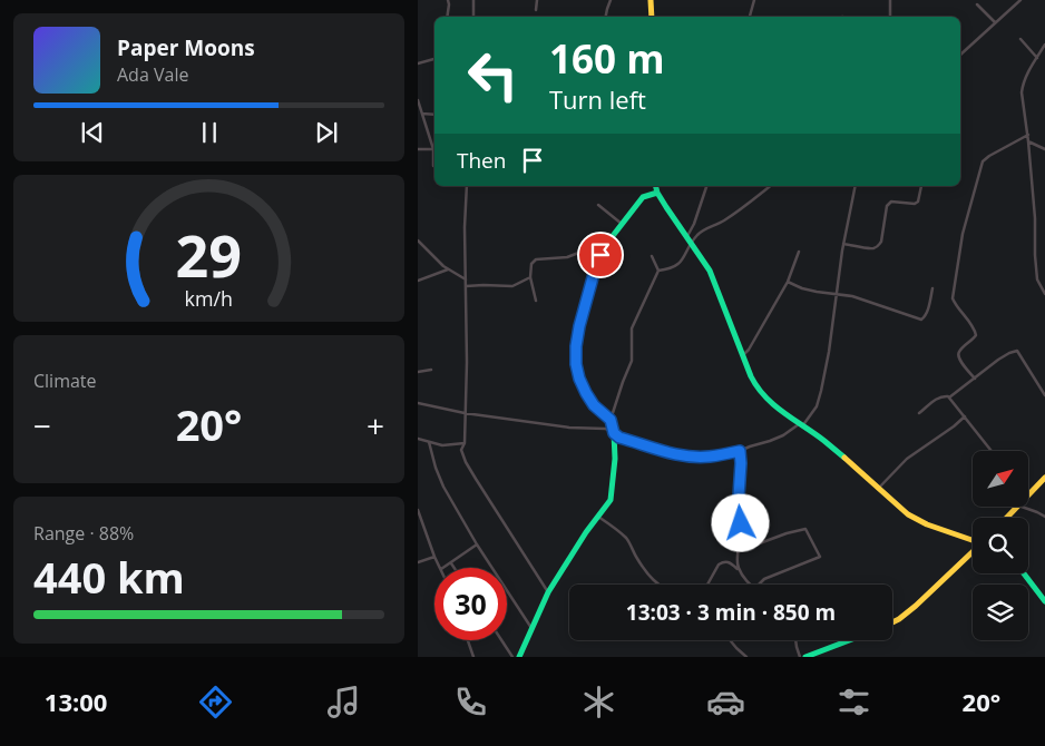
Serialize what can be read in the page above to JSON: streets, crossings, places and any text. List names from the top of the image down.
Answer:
{
  "north": "top right",
  "page": {
    "turn": ["160 m", "Turn left"],
    "song": ["Paper Moons", "Ada Vale"],
    "then": "Then",
    "tile": [
      "Climate",
      ["Range · 88%", "440 km"]
    ],
    "heat": ["−", "20°", "+"],
    "limit": "30",
    "trip": "13:03 · 3 min · 850 m",
    "tabs": ["13:00", "20°"],
    "gauge": ["29", "km/h"]
  }
}
